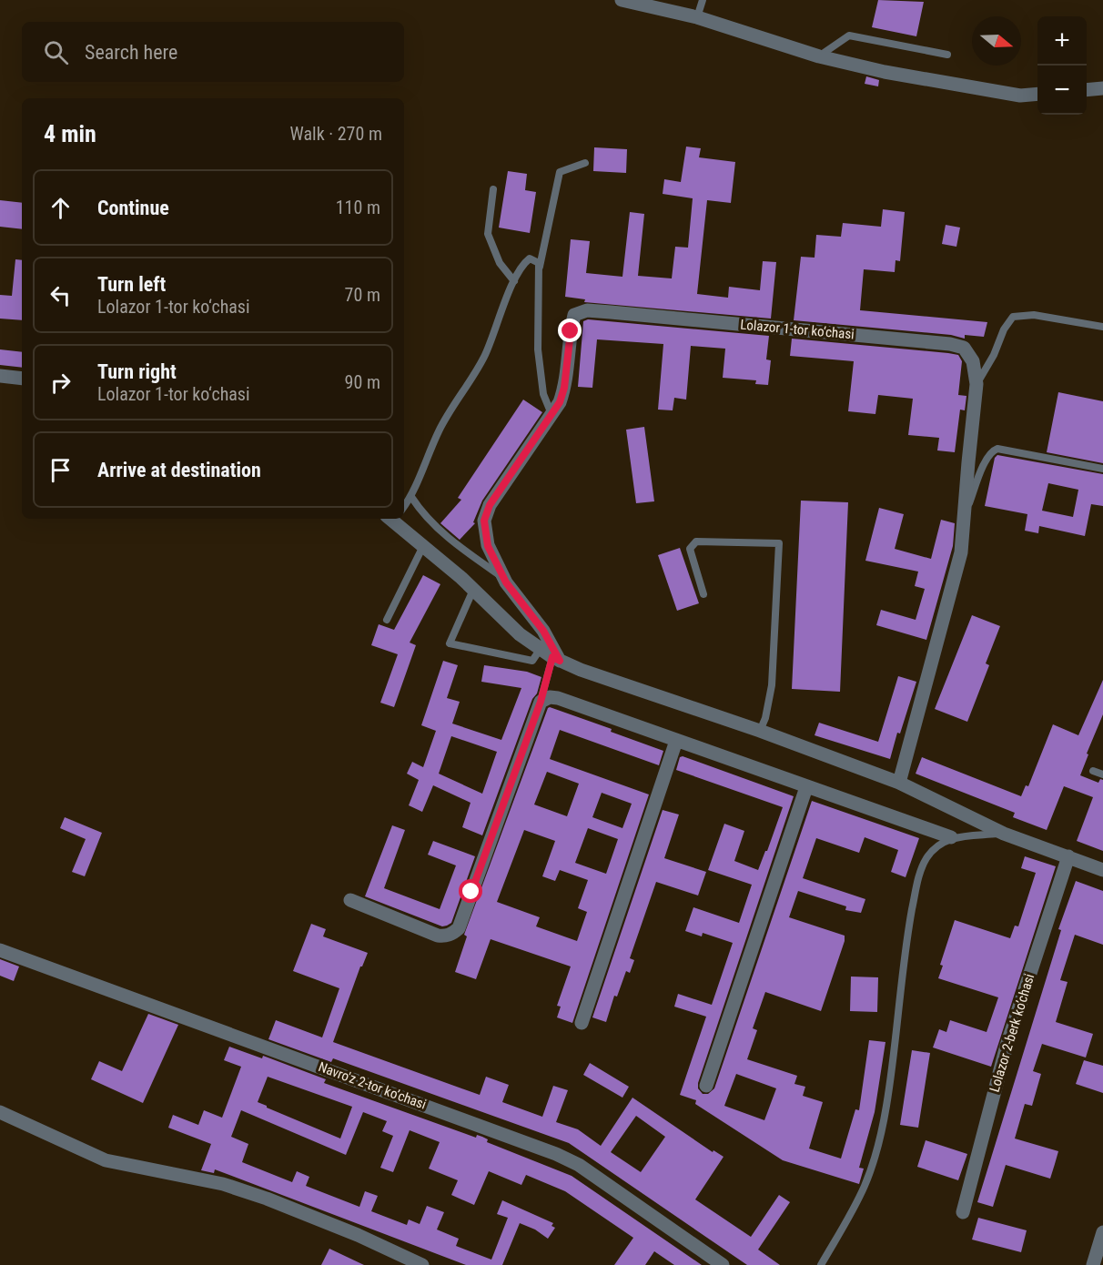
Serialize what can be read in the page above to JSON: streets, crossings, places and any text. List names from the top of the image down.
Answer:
{
  "streets": {
    "street": ["Lolazor 1-tor ko‘chasi", "Lolazor 2-berk koʼchasi"]
  },
  "north": "right",
  "page": {
    "map_buttons": ["+", "−"],
    "search": "Search here",
    "heading": ["4 min", "Walk · 270 m"],
    "list": [
      ["Continue", "110 m"],
      ["Turn left", "Lolazor 1-tor ko‘chasi", "70 m"],
      ["Turn right", "Lolazor 1-tor ko‘chasi", "90 m"],
      "Arrive at destination"
    ]
  }
}
